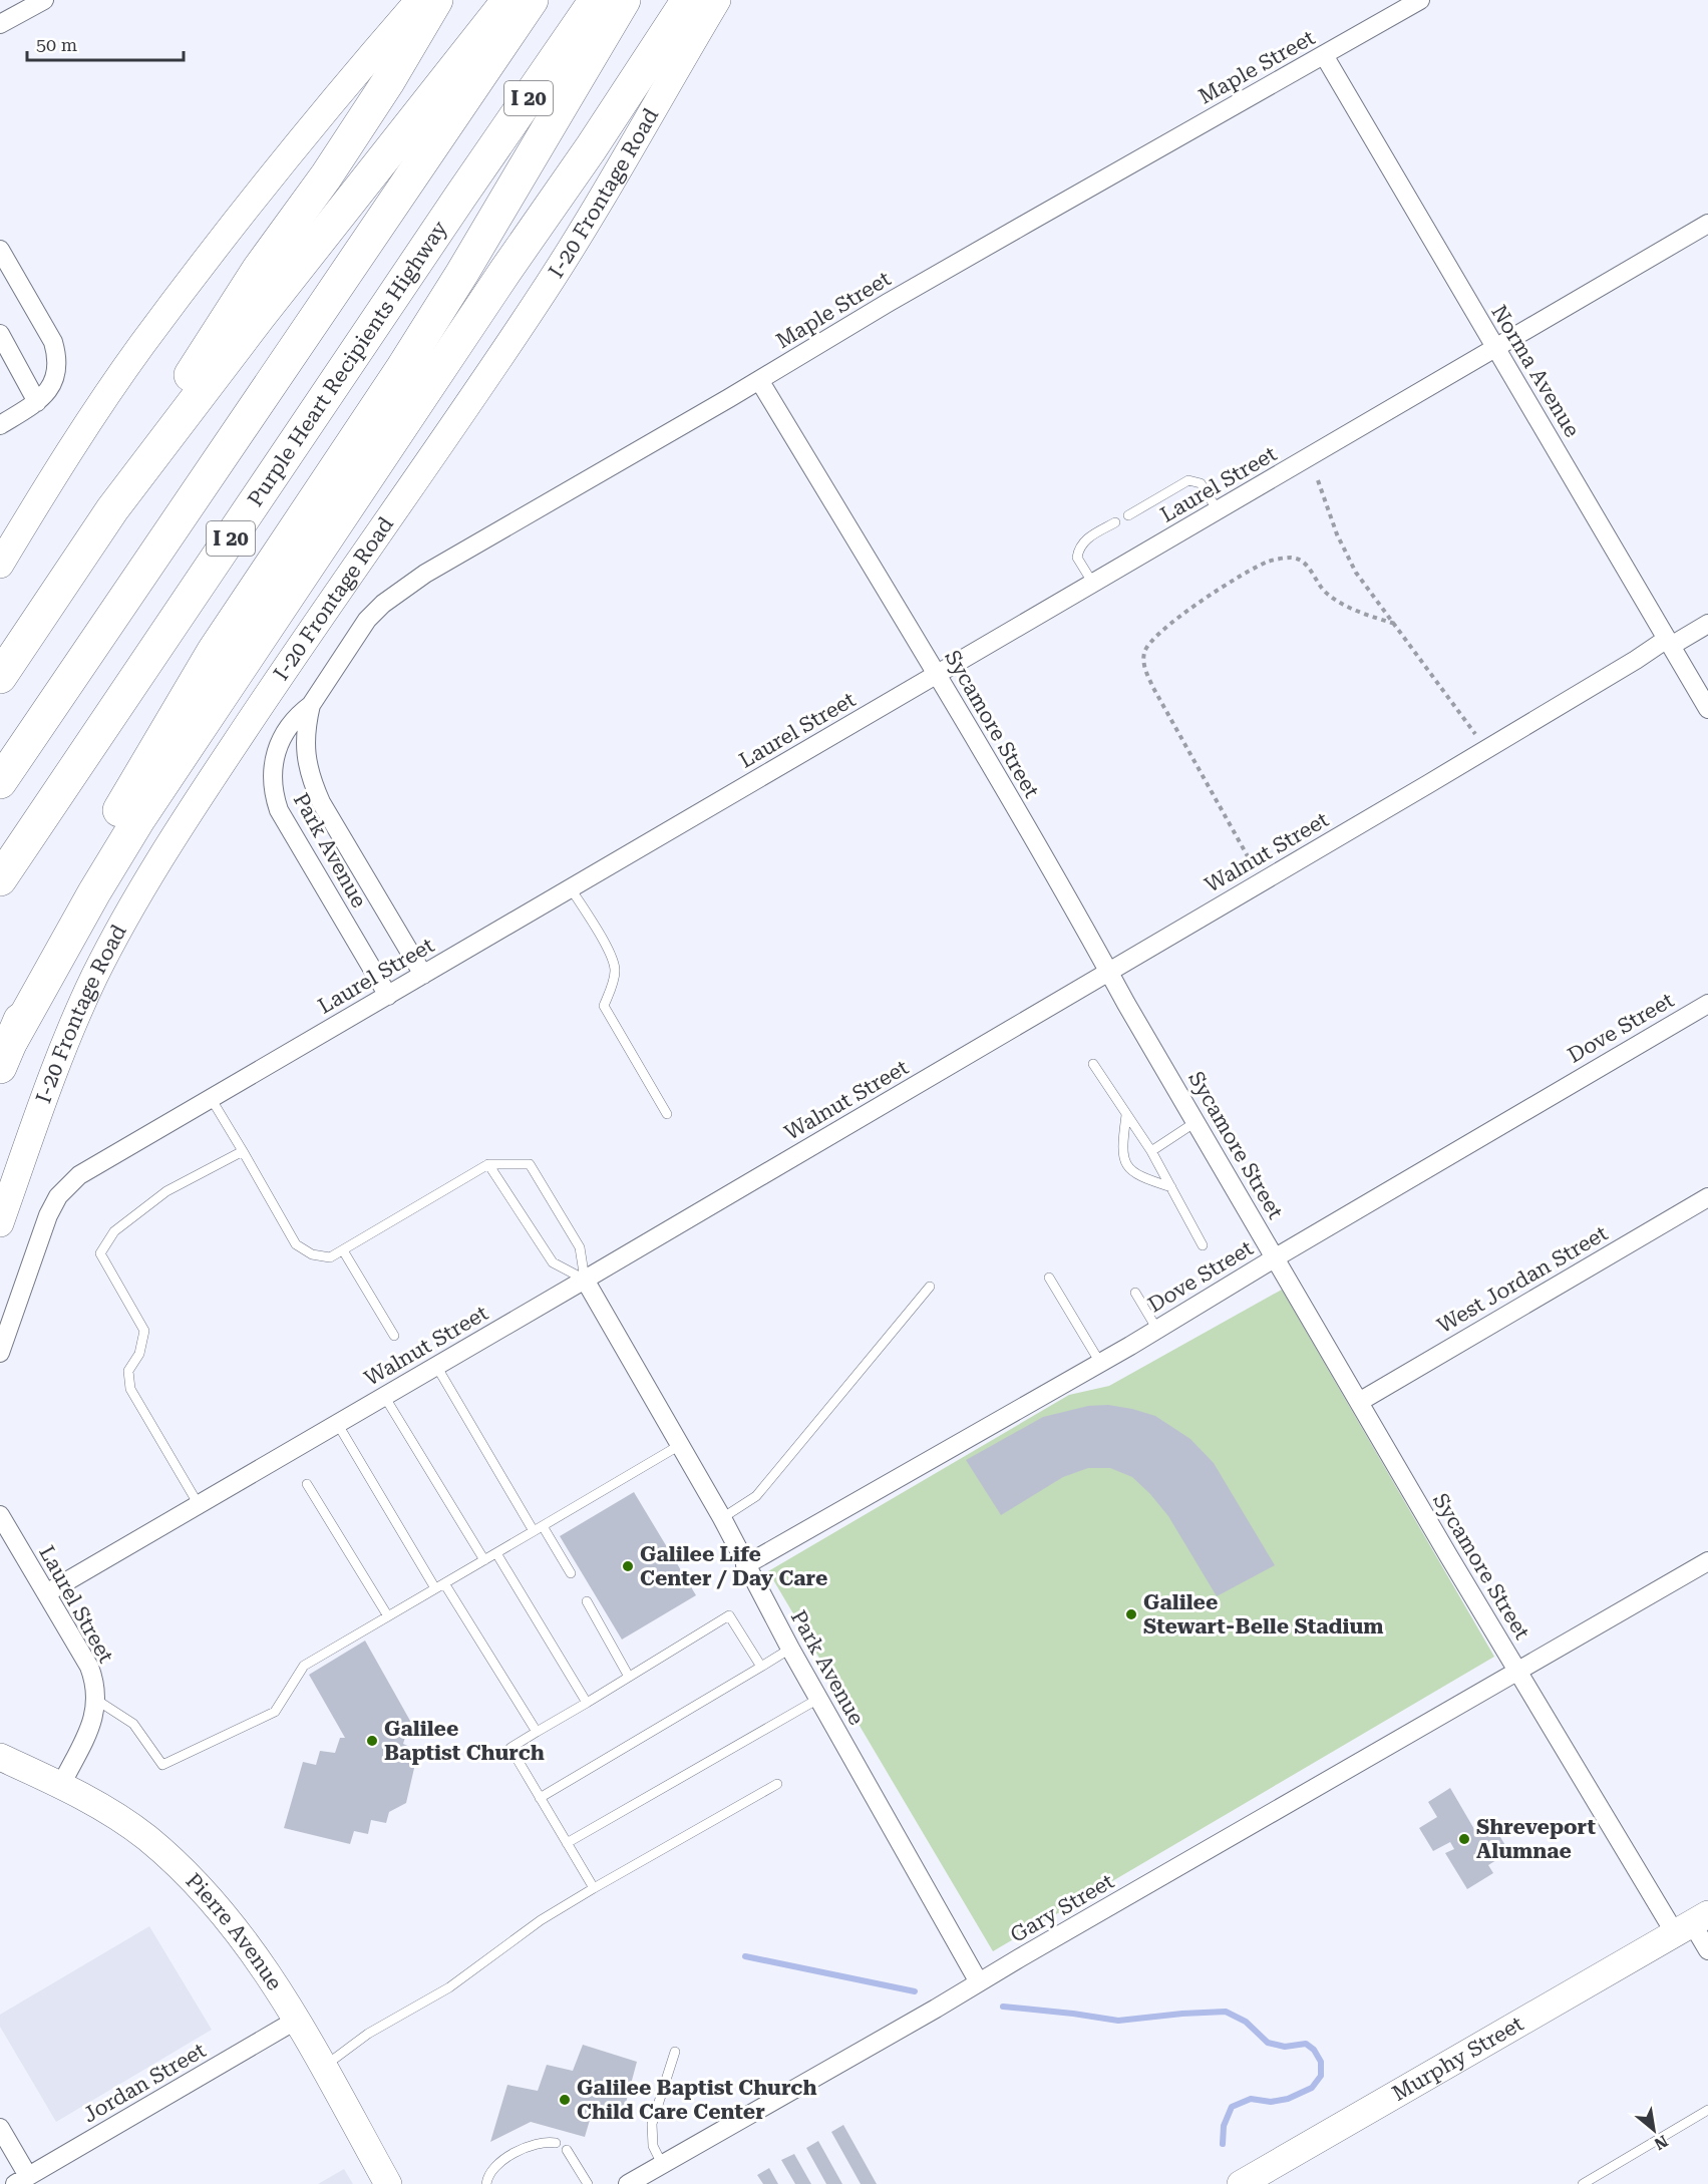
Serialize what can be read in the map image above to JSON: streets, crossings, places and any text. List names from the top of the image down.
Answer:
{
  "streets": {
    "highway": ["I 20", "Purple Heart Recipients Highway"],
    "main road": ["I-20 Frontage Road", "Pierre Avenue", "Murphy Street"],
    "street": [
      "Maple Street",
      "Norma Avenue",
      "Laurel Street",
      "Sycamore Street",
      "Park Avenue",
      "Walnut Street",
      "Dove Street",
      "West Jordan Street",
      "Gary Street",
      "Jordan Street"
    ]
  },
  "crossings": [
    ["Maple Street", "Norma Avenue"],
    ["Maple Street", "Sycamore Street"],
    ["Maple Street", "Park Avenue"],
    ["Norma Avenue", "Laurel Street"],
    ["Norma Avenue", "Walnut Street"],
    ["Laurel Street", "Sycamore Street"],
    ["Laurel Street", "Park Avenue"],
    ["Laurel Street", "Walnut Street"],
    ["Laurel Street", "Pierre Avenue"],
    ["Sycamore Street", "Walnut Street"],
    ["Sycamore Street", "Dove Street"],
    ["Sycamore Street", "West Jordan Street"],
    ["Sycamore Street", "Gary Street"],
    ["Sycamore Street", "Murphy Street"],
    ["Park Avenue", "Walnut Street"],
    ["Park Avenue", "Dove Street"],
    ["Park Avenue", "Gary Street"],
    ["Pierre Avenue", "Jordan Street"]
  ],
  "places": [
    "Galilee Life Center / Day Care",
    "Galilee Stewart-Belle Stadium",
    "Galilee Baptist Church",
    "Shreveport Alumnae",
    "Galilee Baptist Church Child Care Center"
  ],
  "scale_bar": "50 m",
  "north": "bottom right"
}
